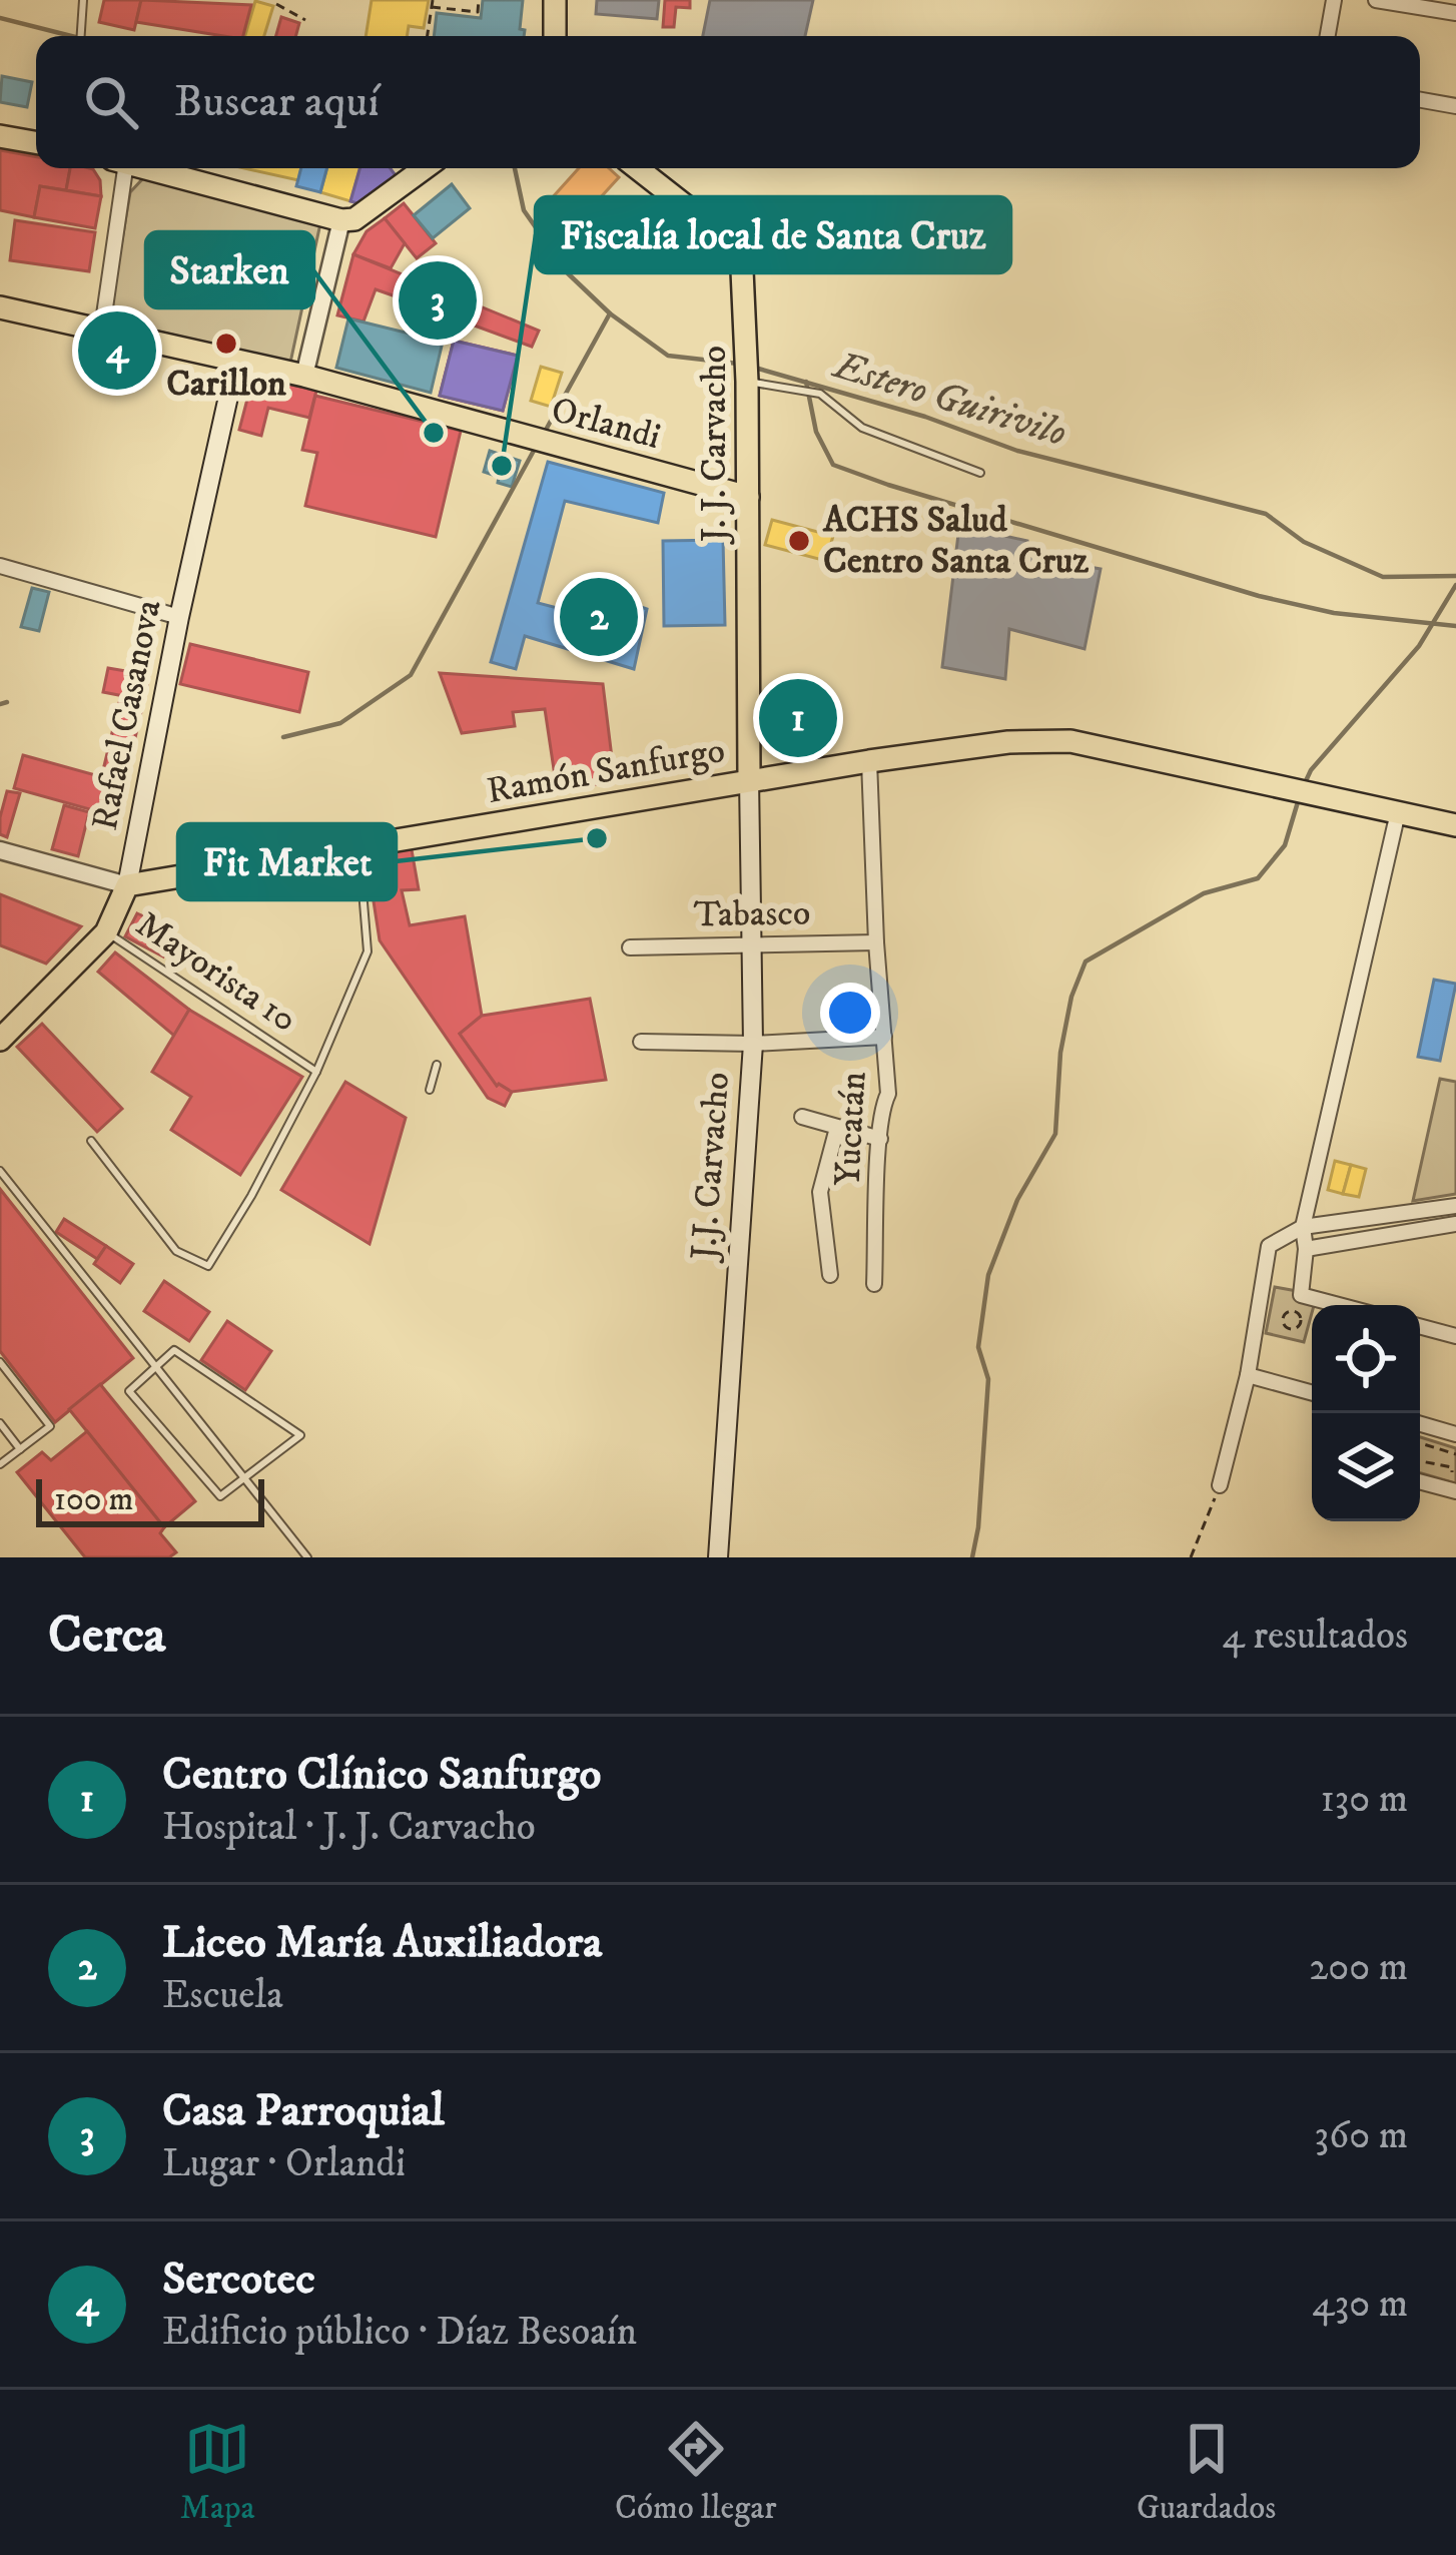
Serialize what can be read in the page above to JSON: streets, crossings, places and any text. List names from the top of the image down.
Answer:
{
  "streets": {
    "main road": [
      "Orlandi",
      "J. J. Carvacho",
      "Rafael Casanova",
      "Ramón Sanfurgo",
      "J.J. Carvacho"
    ],
    "street": ["Tabasco", "Yucatán"],
    "lane": ["Mayorista 10"]
  },
  "crossings": [
    ["Orlandi", "J. J. Carvacho"],
    ["Orlandi", "Rafael Casanova"],
    ["J. J. Carvacho", "Ramón Sanfurgo"],
    ["J. J. Carvacho", "J.J. Carvacho"],
    ["Rafael Casanova", "Ramón Sanfurgo"],
    ["Rafael Casanova", "Mayorista 10"],
    ["Ramón Sanfurgo", "Mayorista 10"],
    ["Ramón Sanfurgo", "Yucatán"],
    ["Ramón Sanfurgo", "J.J. Carvacho"],
    ["Tabasco", "Yucatán"],
    ["Tabasco", "J.J. Carvacho"]
  ],
  "water": ["Estero Guirivilo"],
  "places": [
    "Carillon",
    "Starken",
    "Fiscalía local de Santa Cruz",
    "ACHS Salud Centro Santa Cruz",
    "Fit Market"
  ],
  "scale_bar": "100 m",
  "page": {
    "search": "Buscar aquí",
    "pins": [
      "3",
      "4",
      "2",
      "1"
    ],
    "scale": "100 m",
    "heading": ["Cerca", "4 resultados"],
    "list": [
      {
        "mark": "1",
        "name": "Centro Clínico Sanfurgo",
        "note": "Hospital · J. J. Carvacho",
        "value": "130 m"
      },
      {
        "mark": "2",
        "name": "Liceo María Auxiliadora",
        "note": "Escuela",
        "value": "200 m"
      },
      {
        "mark": "3",
        "name": "Casa Parroquial",
        "note": "Lugar · Orlandi",
        "value": "360 m"
      },
      {
        "mark": "4",
        "name": "Sercotec",
        "note": "Edificio público · Díaz Besoaín",
        "value": "430 m"
      }
    ],
    "nav": ["Mapa", "Cómo llegar", "Guardados"]
  }
}
